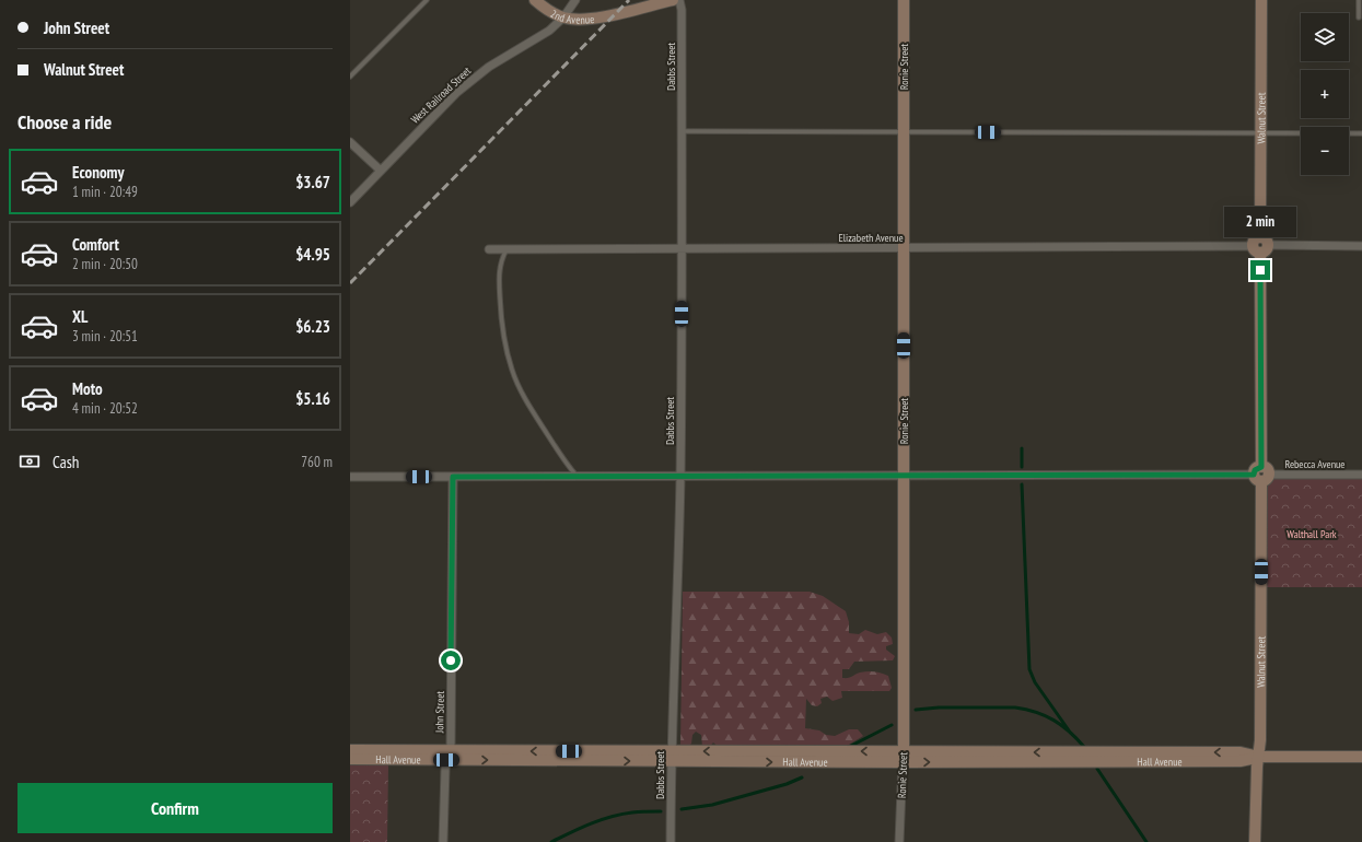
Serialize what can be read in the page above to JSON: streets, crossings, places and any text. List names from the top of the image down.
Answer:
{
  "streets": {
    "street": [
      "2nd Avenue",
      "Dabbs Street",
      "Ronie Street",
      "West Railroad Street",
      "Walnut Street",
      "Elizabeth Avenue",
      "Rebecca Avenue",
      "John Street",
      "Hall Avenue"
    ]
  },
  "crossings": [
    ["2nd Avenue", "West Railroad Street"],
    ["Dabbs Street", "Elizabeth Avenue"],
    ["Dabbs Street", "Rebecca Avenue"],
    ["Dabbs Street", "Hall Avenue"],
    ["Ronie Street", "Elizabeth Avenue"],
    ["Ronie Street", "Rebecca Avenue"],
    ["Ronie Street", "Hall Avenue"],
    ["Walnut Street", "Elizabeth Avenue"],
    ["Walnut Street", "Rebecca Avenue"],
    ["Walnut Street", "Hall Avenue"],
    ["Rebecca Avenue", "John Street"],
    ["John Street", "Hall Avenue"]
  ],
  "parks": ["Walthall Park"],
  "page": {
    "banner": ["John Street", "Walnut Street"],
    "map_buttons": ["+", "−"],
    "heading": "Choose a ride",
    "list": [
      {
        "name": "Economy",
        "note": "1 min · 20:49",
        "value": "$3.67"
      },
      {
        "name": "Comfort",
        "note": "2 min · 20:50",
        "value": "$4.95"
      },
      {
        "name": "XL",
        "note": "3 min · 20:51",
        "value": "$6.23"
      },
      {
        "name": "Moto",
        "note": "4 min · 20:52",
        "value": "$5.16"
      }
    ],
    "bubble": "2 min",
    "pay": ["Cash", "760 m"],
    "buttons": "Confirm"
  }
}
